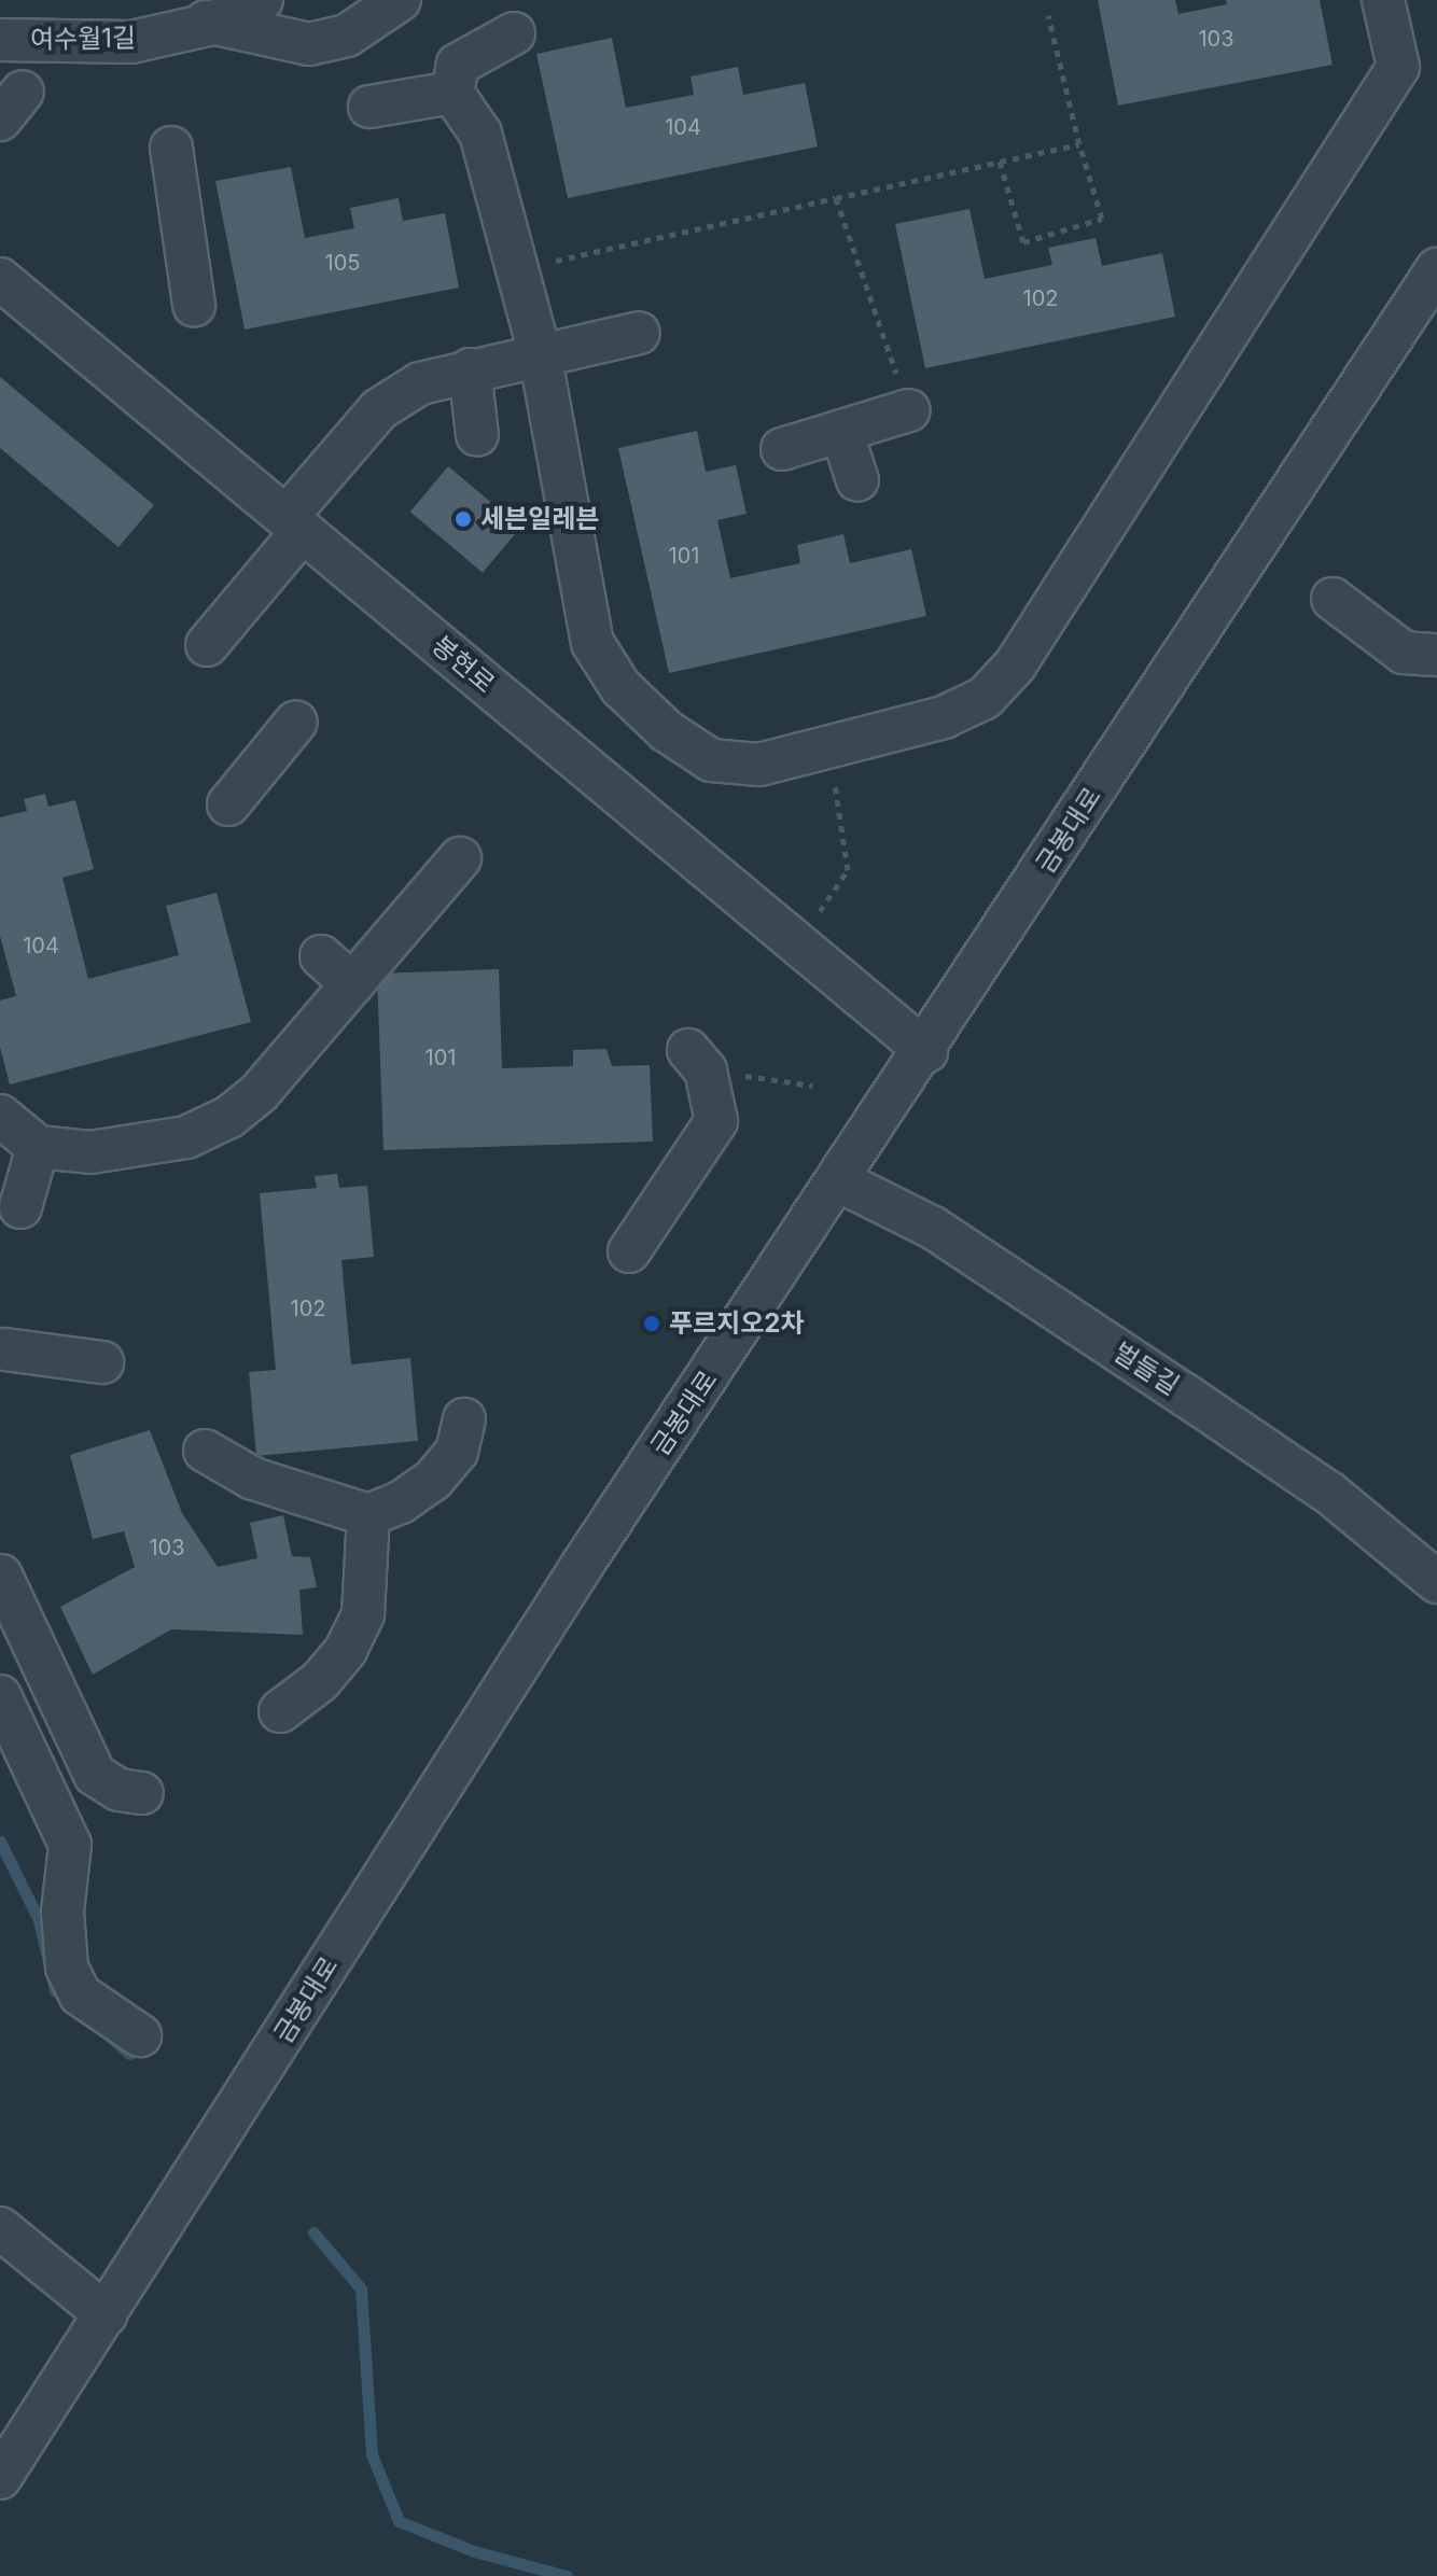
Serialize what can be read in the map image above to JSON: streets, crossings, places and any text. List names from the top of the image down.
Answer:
{
  "streets": {
    "street": [
      "여수월1길",
      "봉현로",
      "금봉대로",
      "벌들길"
    ]
  },
  "crossings": [
    ["봉현로", "금봉대로"],
    ["금봉대로", "벌들길"]
  ],
  "places": ["세븐일레븐", "푸르지오2차"],
  "house_numbers": [
    "103",
    "104",
    "105",
    "102",
    "101",
    "104",
    "101",
    "102",
    "103"
  ]
}
